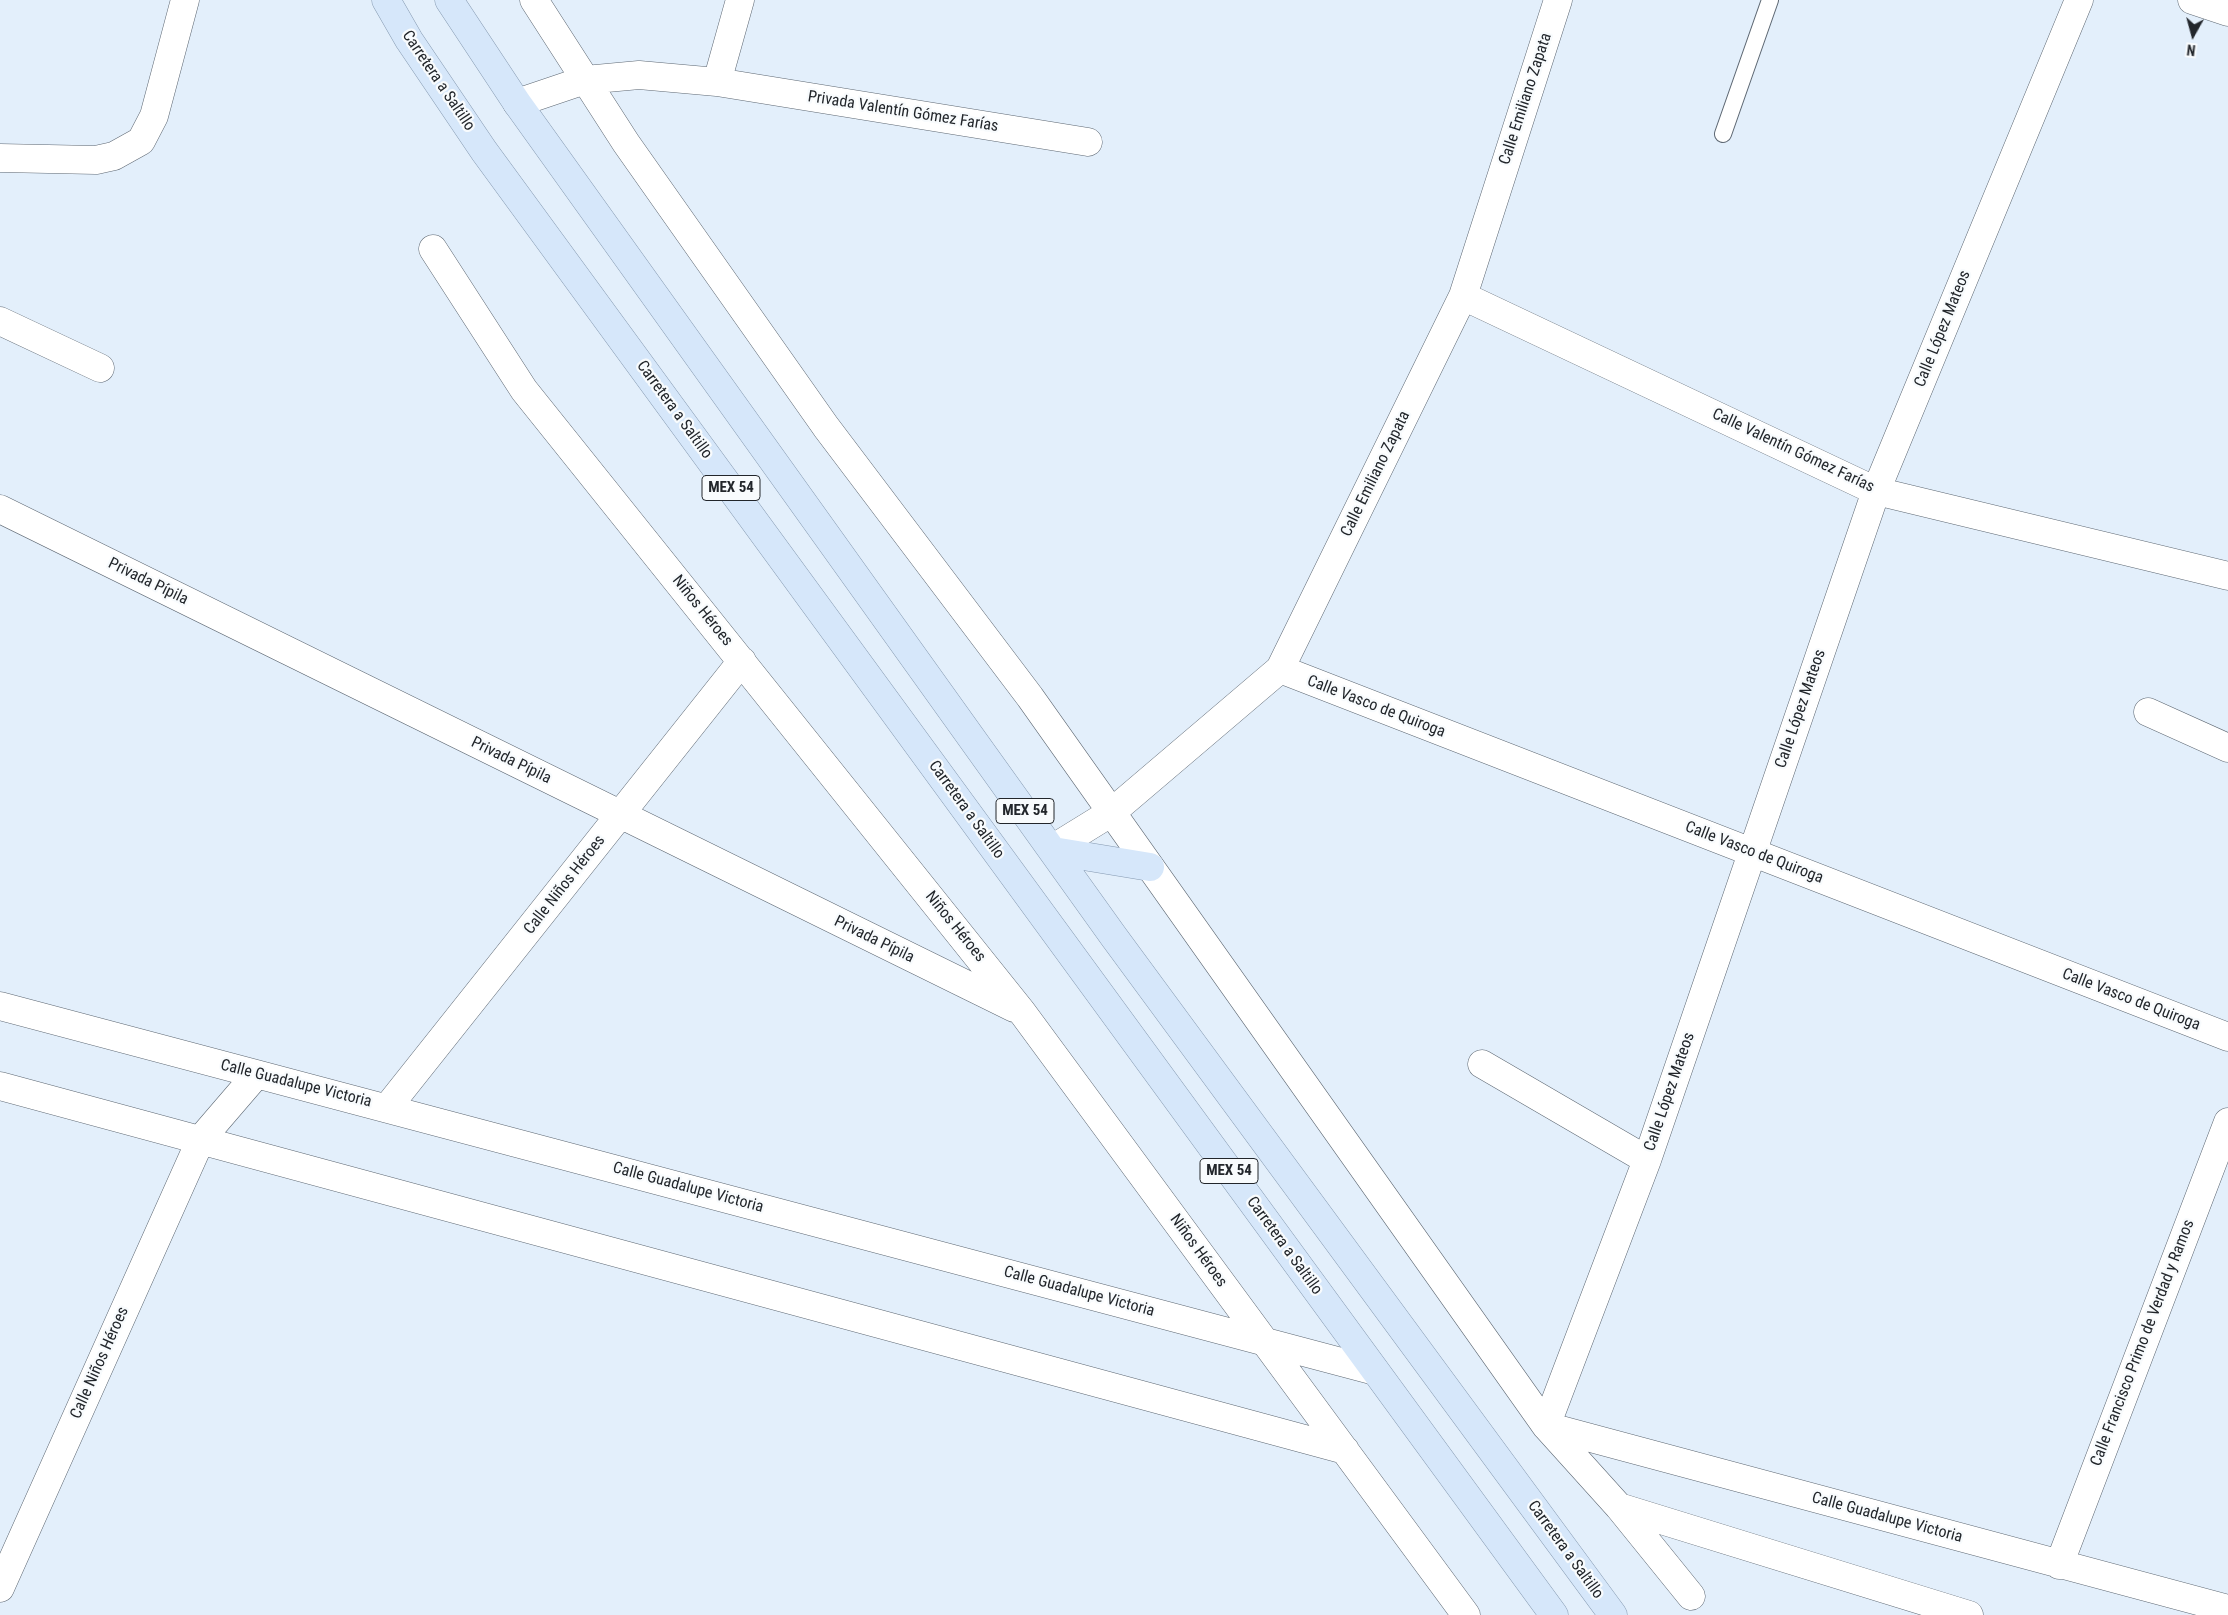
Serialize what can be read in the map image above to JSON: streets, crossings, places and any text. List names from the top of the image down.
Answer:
{
  "streets": {
    "main road": ["Carretera a Saltillo", "MEX 54"],
    "street": [
      "Calle Emiliano Zapata",
      "Privada Valentín Gómez Farías",
      "Calle López Mateos",
      "Calle Valentín Gómez Farías",
      "Privada Pípila",
      "Niños Héroes",
      "Calle Vasco de Quiroga",
      "Calle Niños Héroes",
      "Calle Guadalupe Victoria",
      "Calle Francisco Primo de Verdad y Ramos"
    ]
  },
  "crossings": [
    ["Carretera a Saltillo", "Calle Emiliano Zapata"],
    ["Carretera a Saltillo", "Privada Valentín Gómez Farías"],
    ["Carretera a Saltillo", "Calle Guadalupe Victoria"],
    ["Calle Emiliano Zapata", "Calle Valentín Gómez Farías"],
    ["Calle Emiliano Zapata", "Calle Vasco de Quiroga"],
    ["Calle López Mateos", "Calle Valentín Gómez Farías"],
    ["Calle López Mateos", "Calle Vasco de Quiroga"],
    ["Calle López Mateos", "Calle Guadalupe Victoria"],
    ["Privada Pípila", "Niños Héroes"],
    ["Privada Pípila", "Calle Niños Héroes"],
    ["Niños Héroes", "Calle Niños Héroes"],
    ["Niños Héroes", "Calle Guadalupe Victoria"],
    ["Calle Niños Héroes", "Calle Guadalupe Victoria"],
    ["Calle Guadalupe Victoria", "Calle Francisco Primo de Verdad y Ramos"]
  ],
  "north": "bottom"
}
